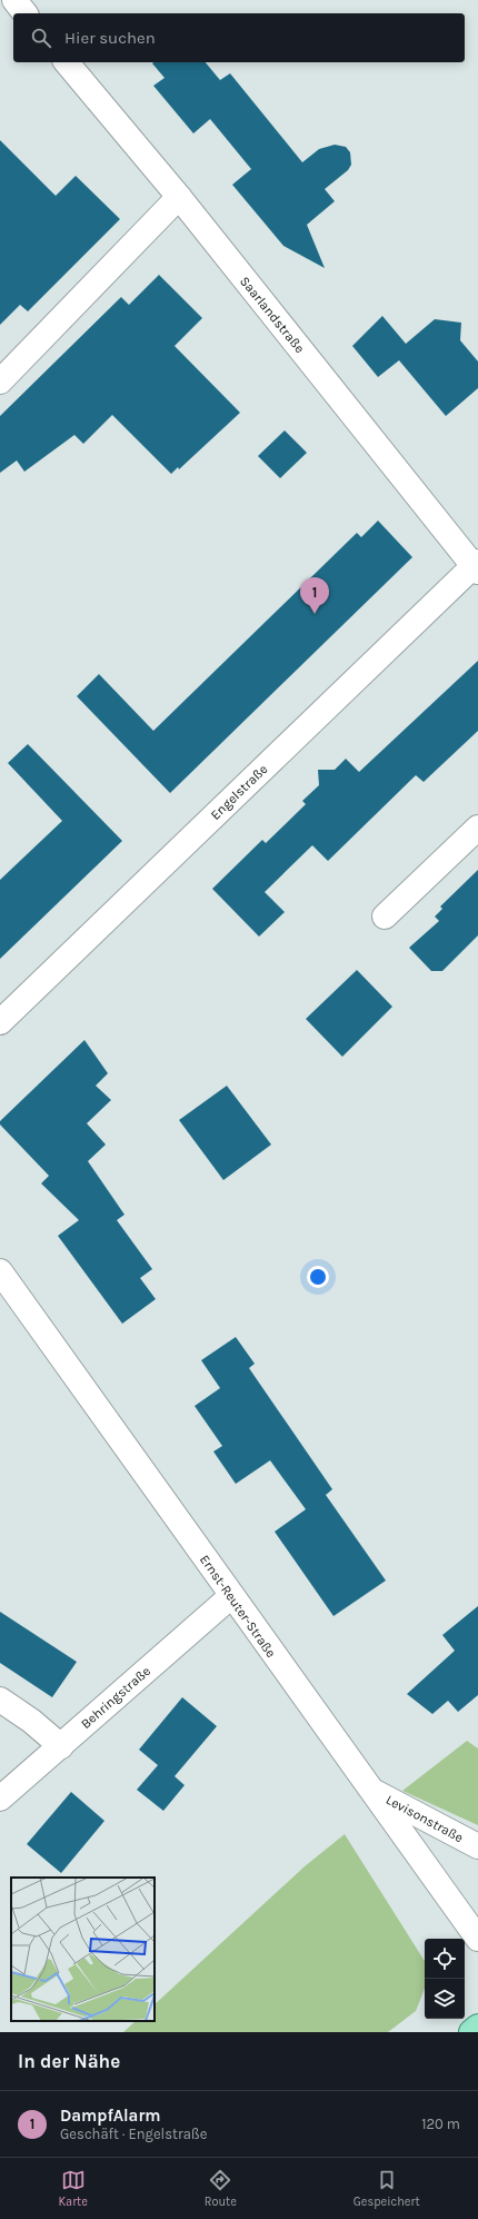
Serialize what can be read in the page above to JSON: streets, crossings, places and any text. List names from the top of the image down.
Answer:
{
  "streets": {
    "street": [
      "Saarlandstraße",
      "Engelstraße",
      "Ernst-Reuter-Straße",
      "Behringstraße",
      "Levisonstraße"
    ]
  },
  "crossings": [
    ["Saarlandstraße", "Engelstraße"],
    ["Ernst-Reuter-Straße", "Behringstraße"],
    ["Ernst-Reuter-Straße", "Levisonstraße"]
  ],
  "page": {
    "search": "Hier suchen",
    "pins": "1",
    "heading": "In der Nähe",
    "list": [
      {
        "mark": "1",
        "name": "DampfAlarm",
        "note": "Geschäft · Engelstraße",
        "value": "120 m"
      }
    ],
    "nav": ["Karte", "Route", "Gespeichert"]
  }
}
